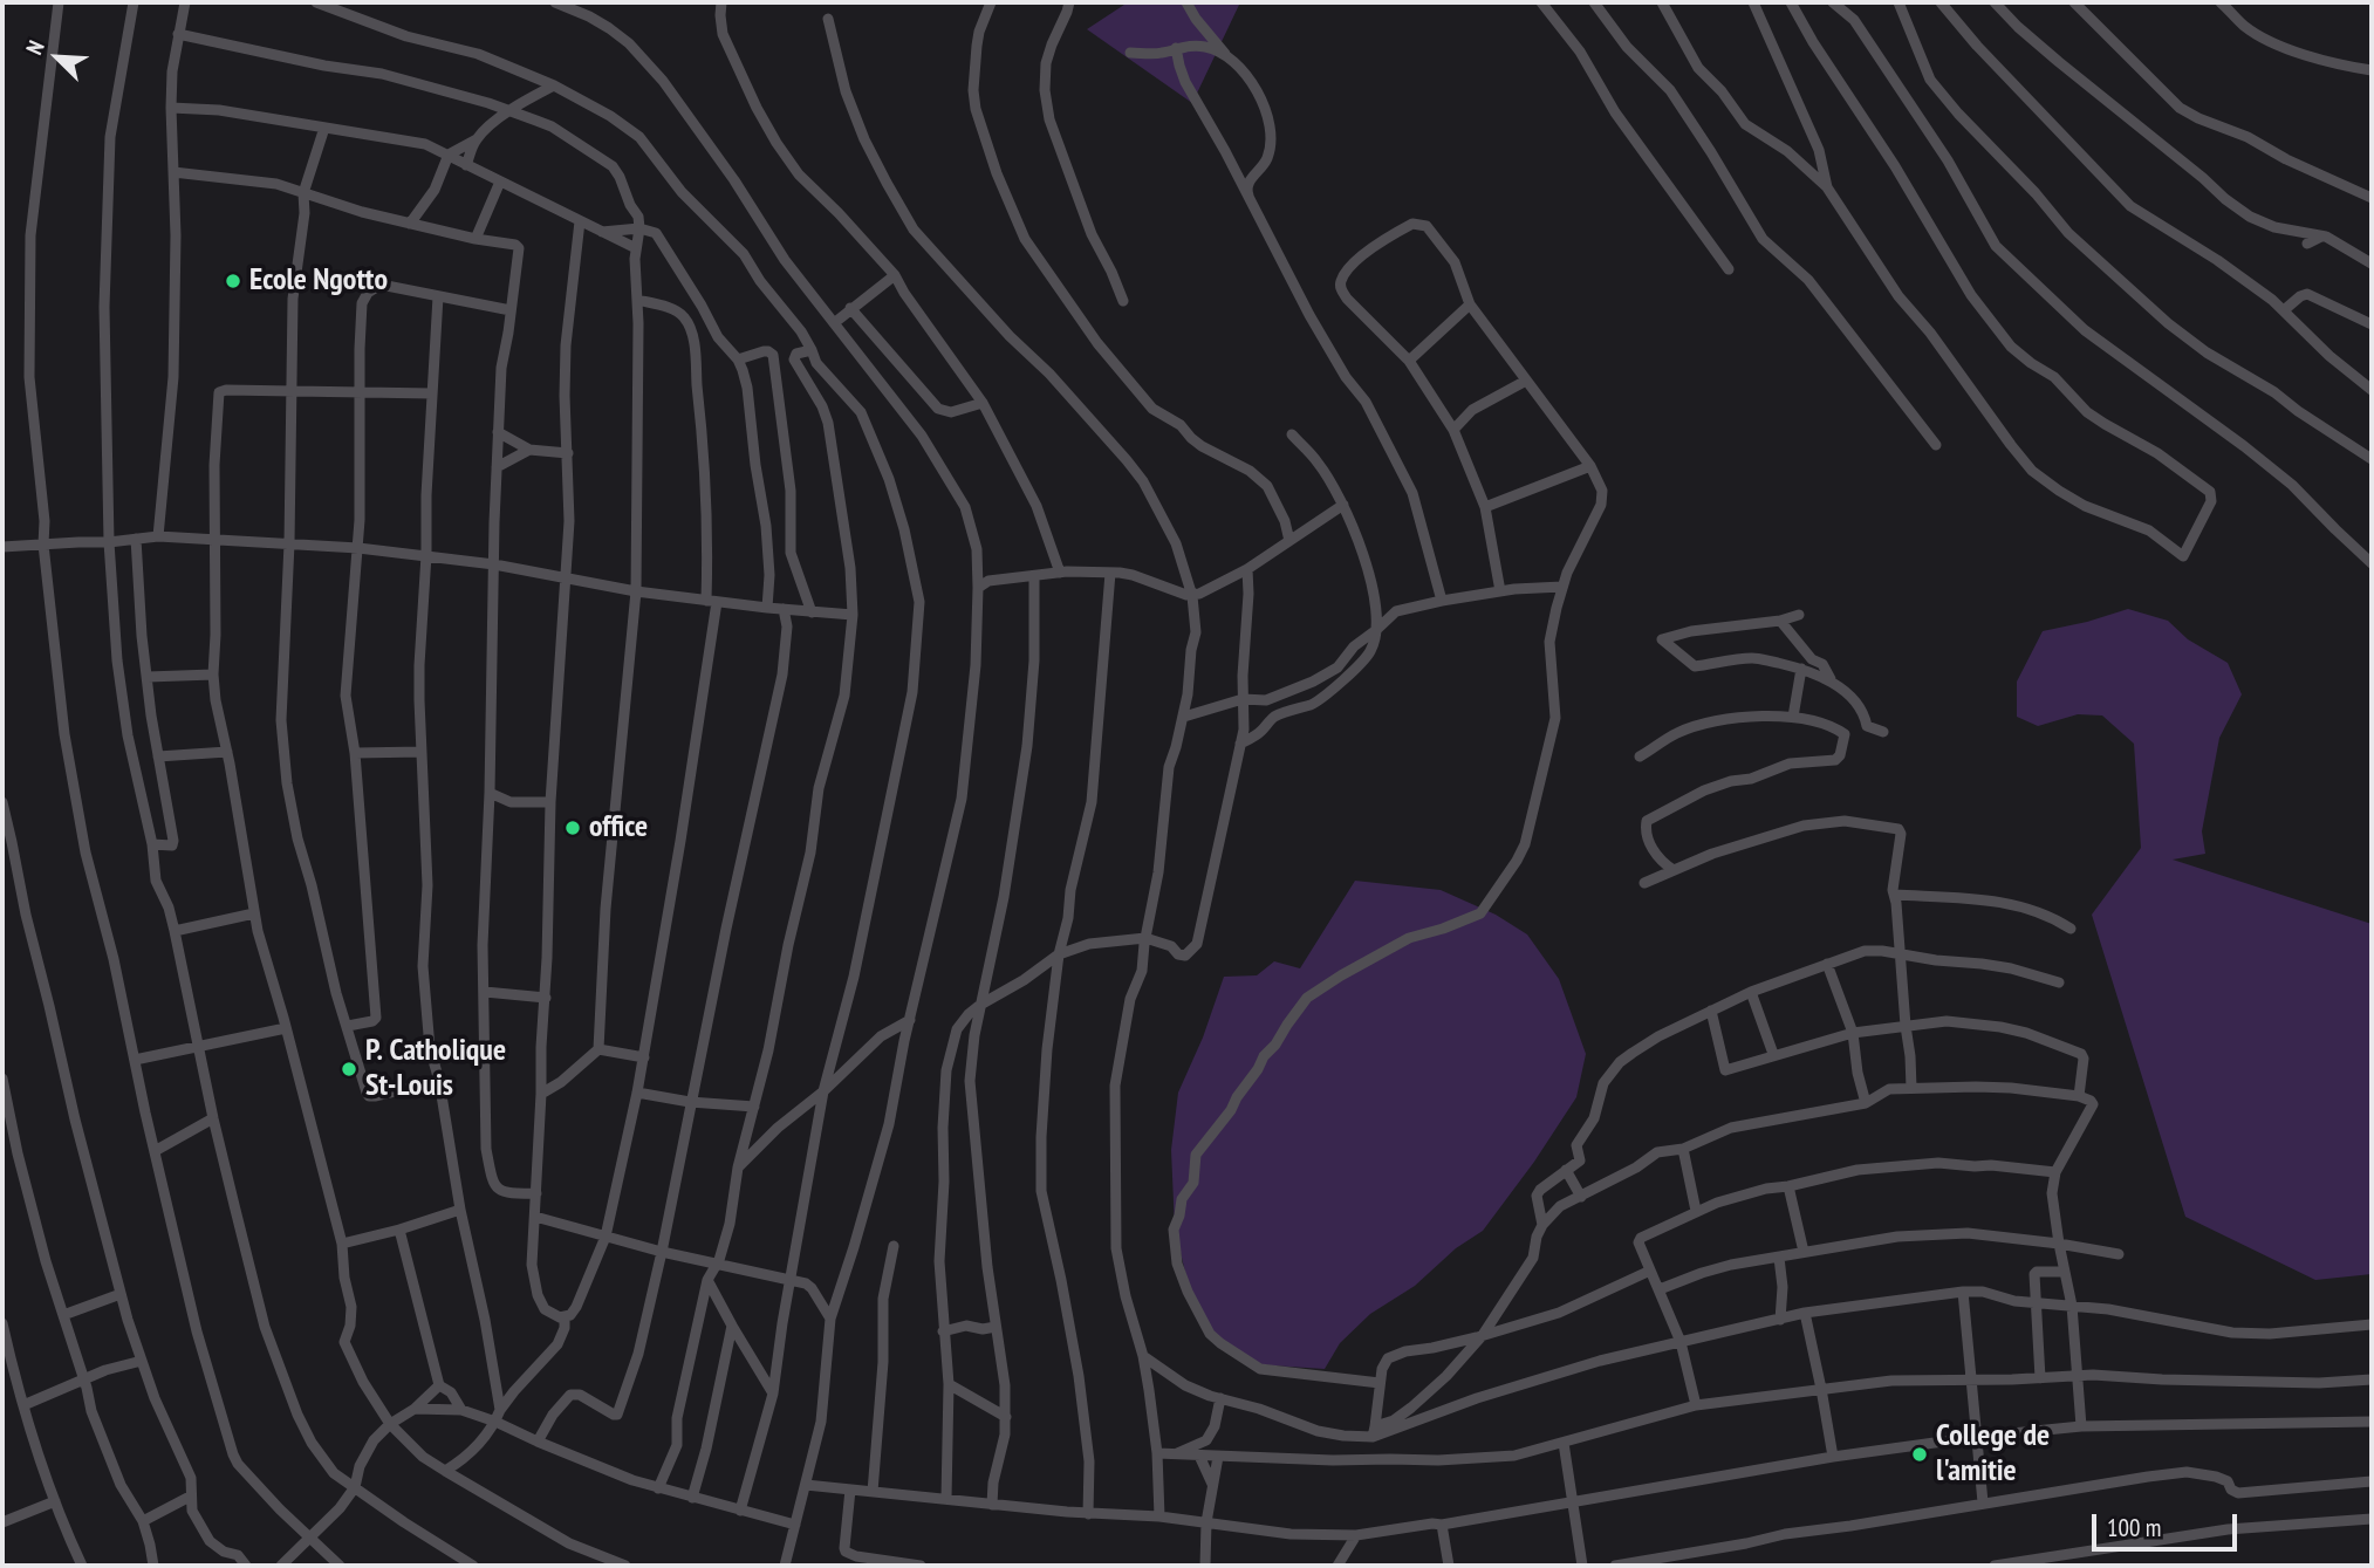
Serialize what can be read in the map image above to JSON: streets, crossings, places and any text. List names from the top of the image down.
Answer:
{
  "places": [
    "Ecole Ngotto",
    "office",
    "P. Catholique St-Louis",
    "College de l'amitie"
  ],
  "scale_bar": "100 m",
  "north": "top left"
}
